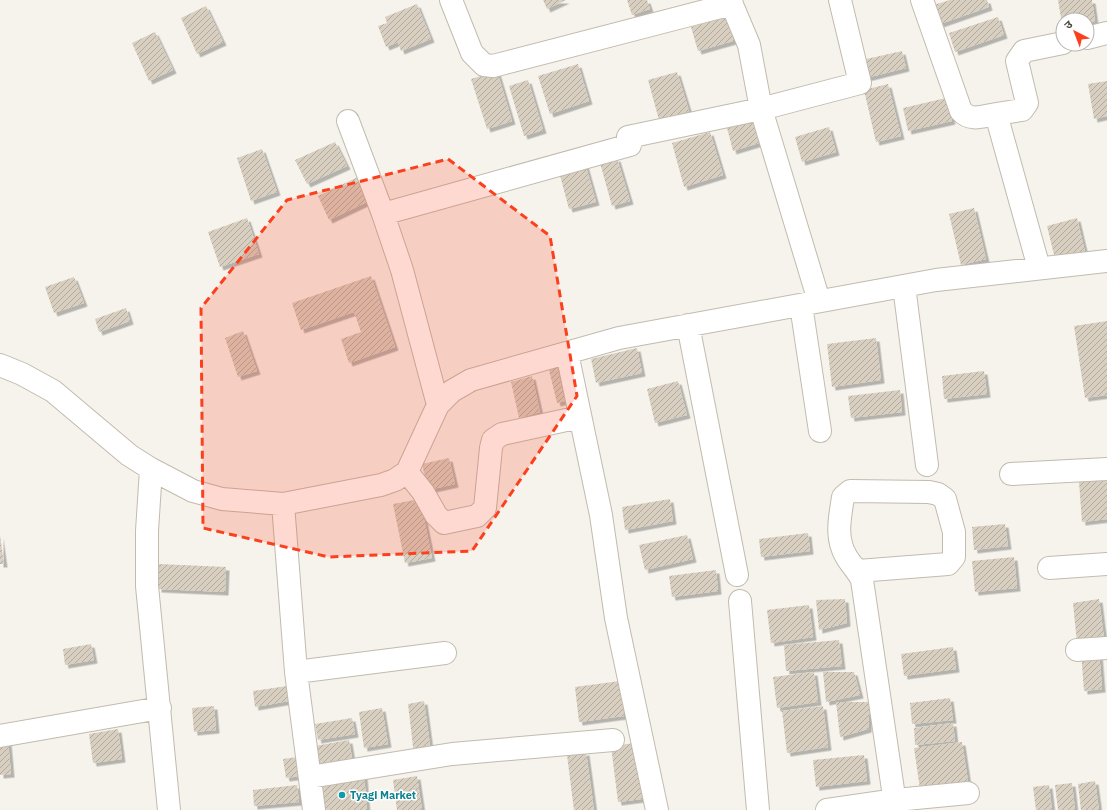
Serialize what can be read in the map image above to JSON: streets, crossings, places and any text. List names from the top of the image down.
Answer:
{
  "places": ["Tyagi Market"],
  "north": "top left"
}
